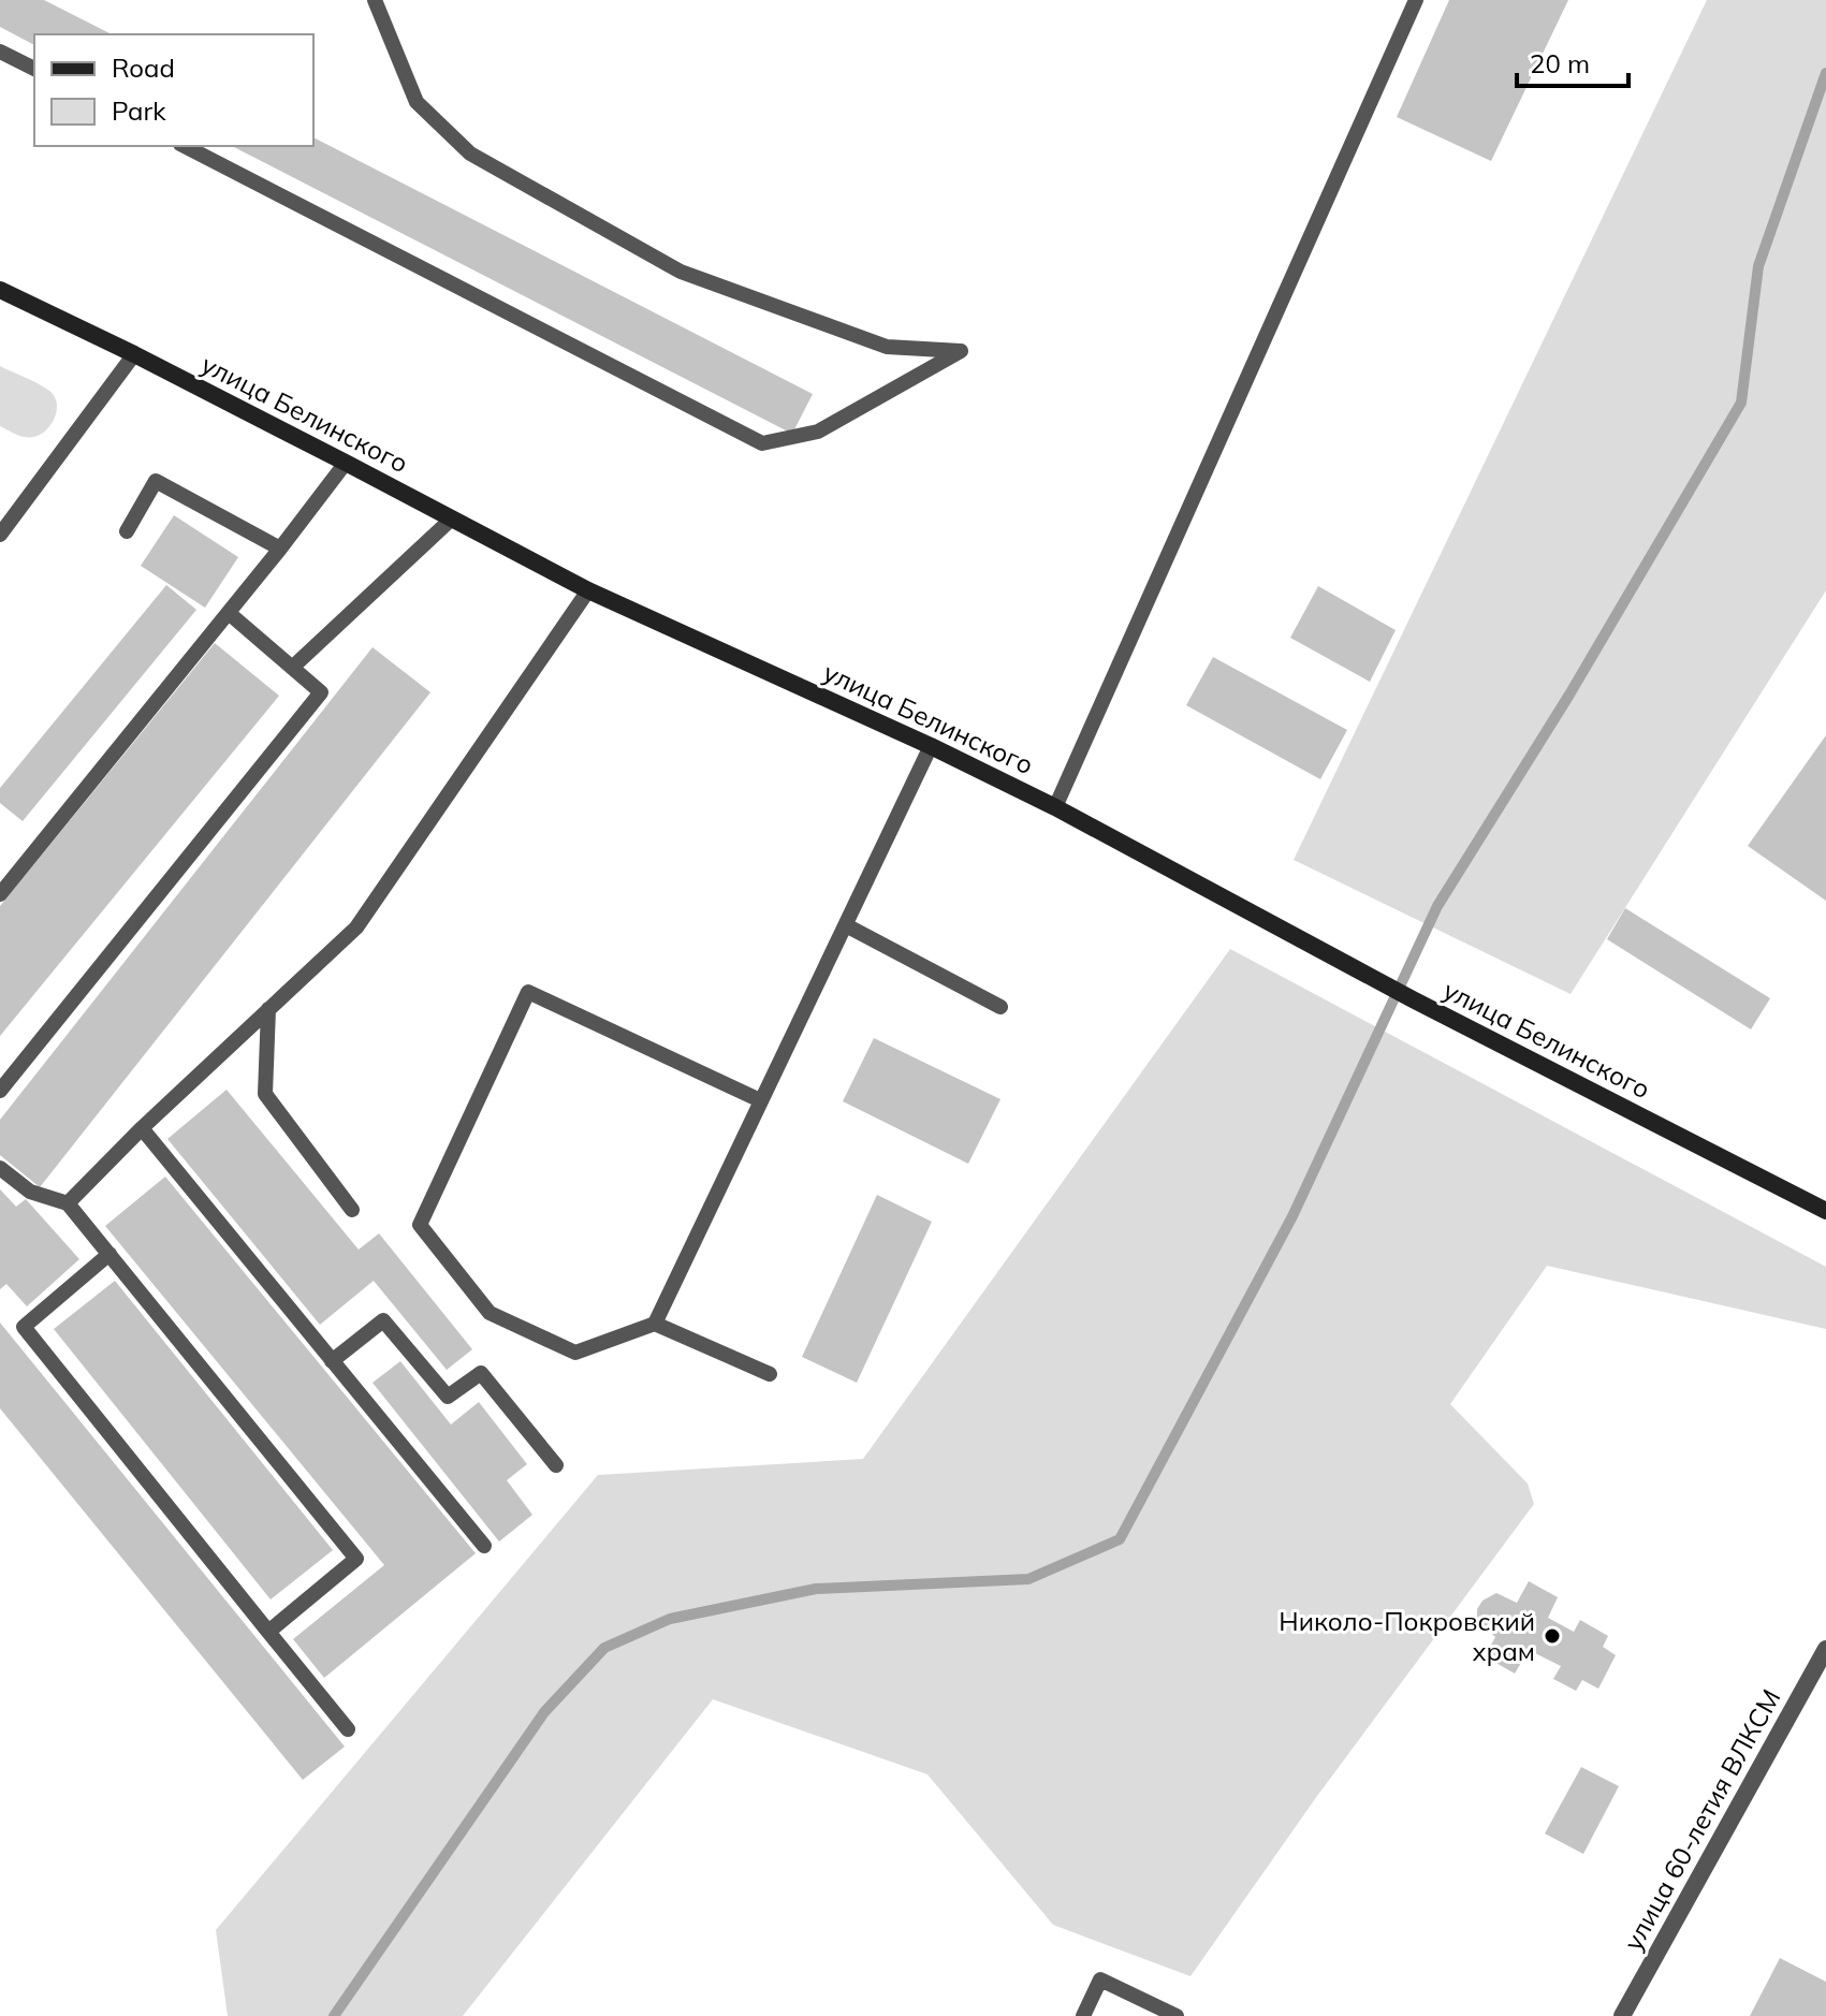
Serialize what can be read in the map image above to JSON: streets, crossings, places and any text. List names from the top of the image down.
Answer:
{
  "streets": {
    "street": ["улица Белинского", "улица 60-летия ВЛКСМ"]
  },
  "places": ["Николо-Покровский храм"],
  "legend": ["Road", "Park"],
  "scale_bar": "20 m"
}
